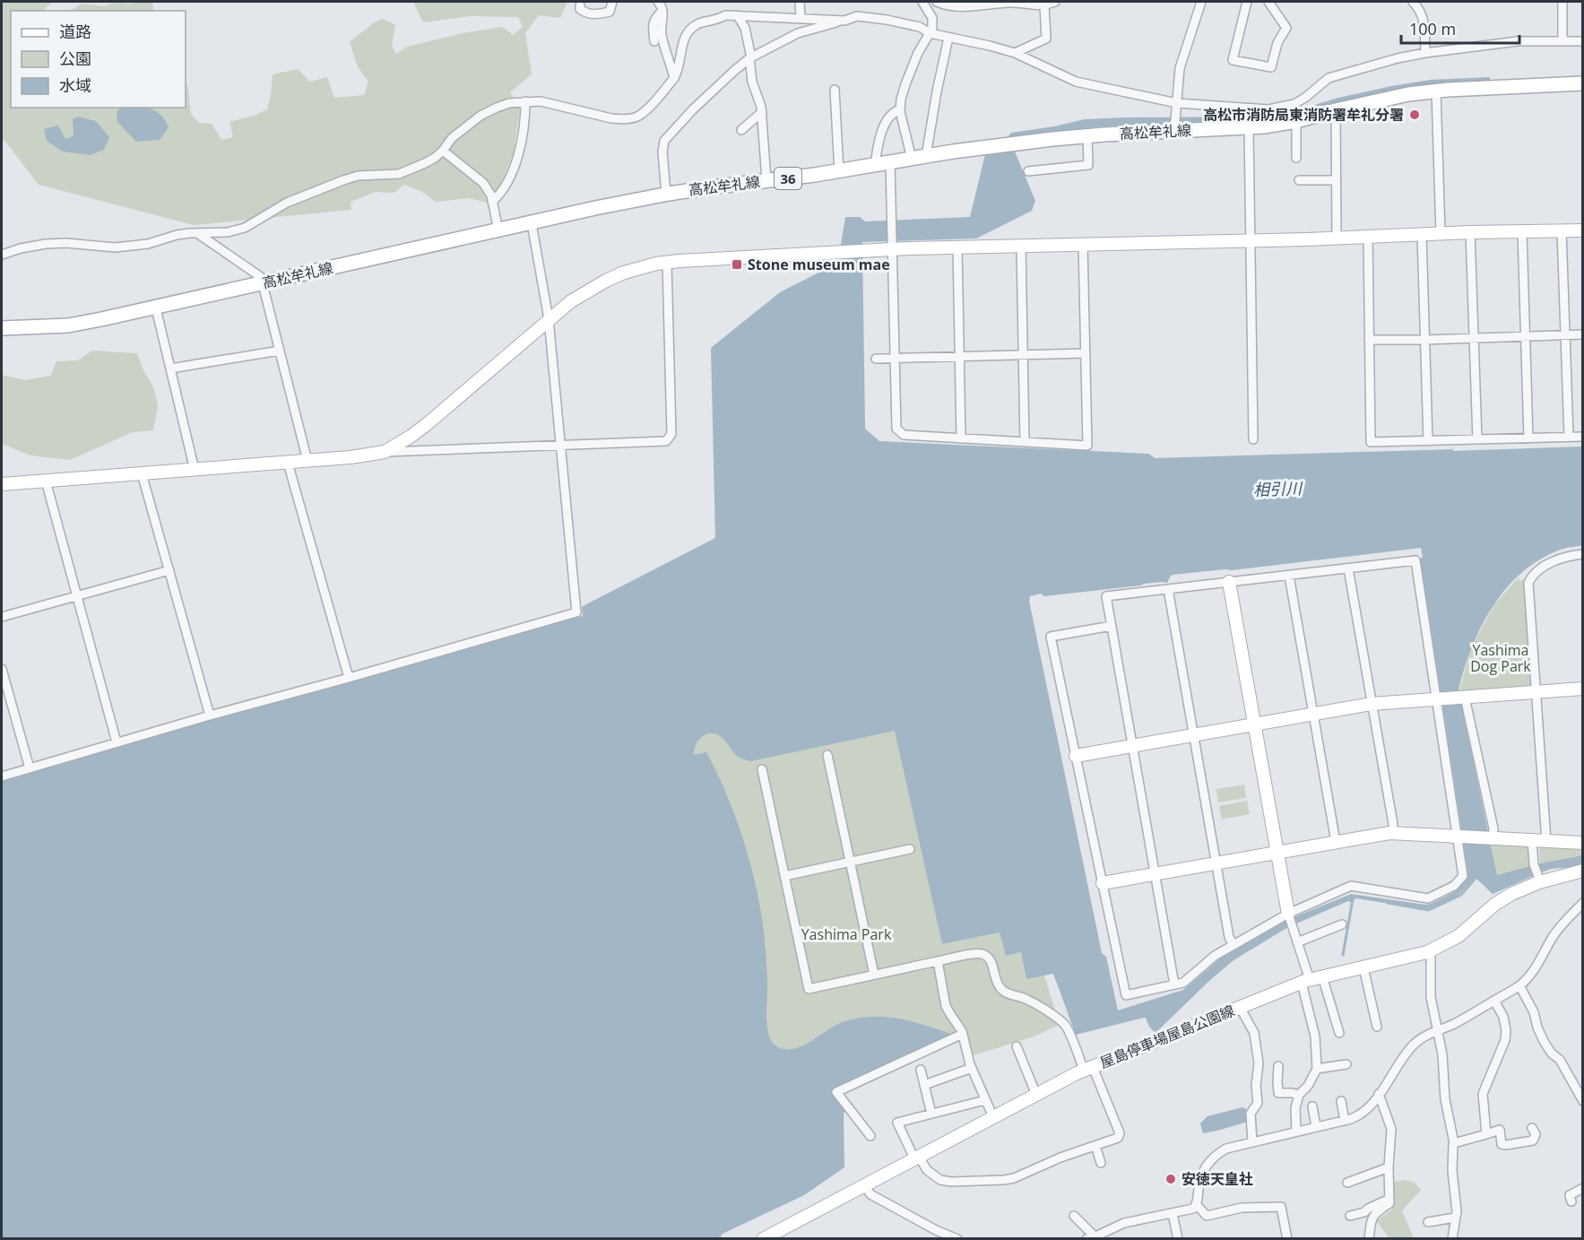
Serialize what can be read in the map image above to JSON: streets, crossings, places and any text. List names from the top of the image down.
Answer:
{
  "streets": {
    "main road": ["高松牟礼線", "36"],
    "street": ["屋島停車場屋島公園線"]
  },
  "water": ["相引川"],
  "parks": ["Yashima Dog Park", "Yashima Park"],
  "places": {
    "other": ["高松市消防局東消防署牟礼分署", "安徳天皇社"],
    "transit": ["Stone museum mae"]
  },
  "legend": ["道路", "公園", "水域"],
  "scale_bar": "100 m"
}
